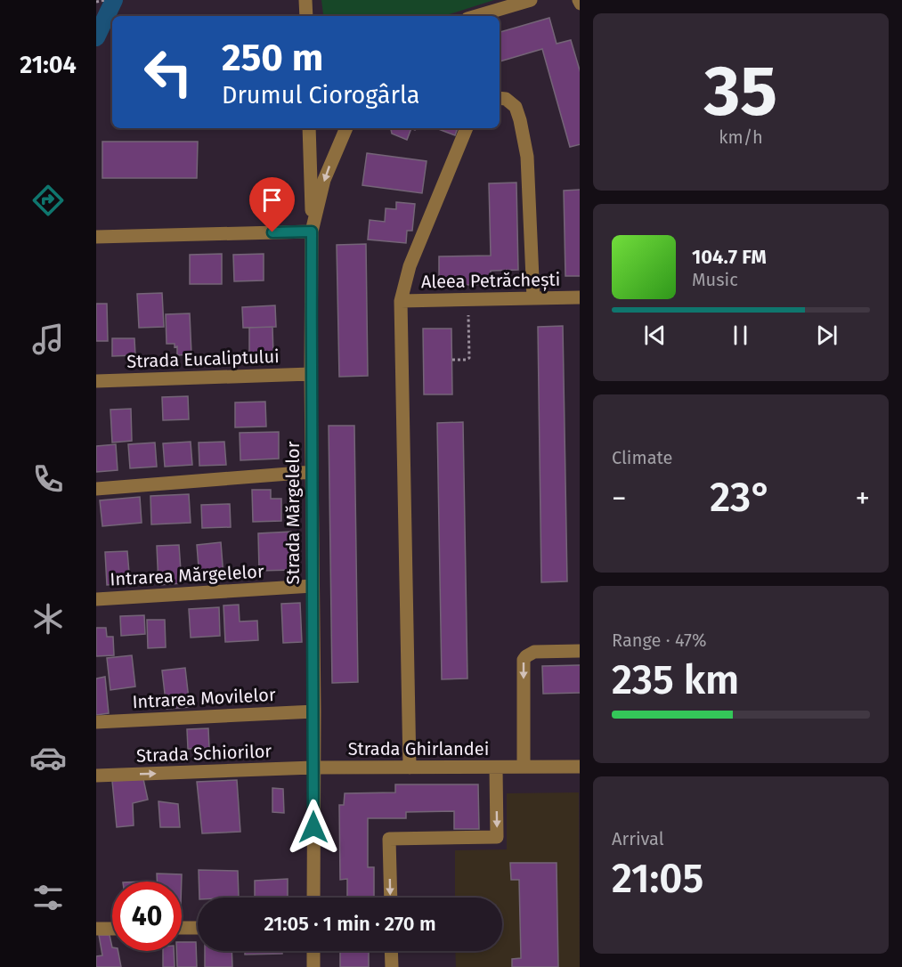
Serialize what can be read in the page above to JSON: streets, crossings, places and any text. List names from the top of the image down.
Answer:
{
  "streets": {
    "street": [
      "Aleea Petrăchești",
      "Strada Eucaliptului",
      "Strada Mărgelelor",
      "Intrarea Mărgelelor",
      "Intrarea Movilelor",
      "Strada Ghirlandei",
      "Strada Schiorilor"
    ]
  },
  "crossings": [
    ["Strada Eucaliptului", "Strada Mărgelelor"],
    ["Strada Mărgelelor", "Intrarea Mărgelelor"],
    ["Strada Mărgelelor", "Intrarea Movilelor"],
    ["Strada Mărgelelor", "Strada Ghirlandei"],
    ["Strada Mărgelelor", "Strada Schiorilor"],
    ["Strada Ghirlandei", "Strada Schiorilor"]
  ],
  "one_way": ["Strada Schiorilor"],
  "page": {
    "tabs": "21:04",
    "tile": [
      ["35", "km/h"],
      "Climate",
      ["Range · 47%", "235 km"],
      ["Arrival", "21:05"]
    ],
    "turn": ["250 m", "Drumul Ciorogârla"],
    "song": ["104.7 FM", "Music"],
    "heat": ["−", "23°", "+"],
    "limit": "40",
    "trip": "21:05 · 1 min · 270 m"
  }
}
